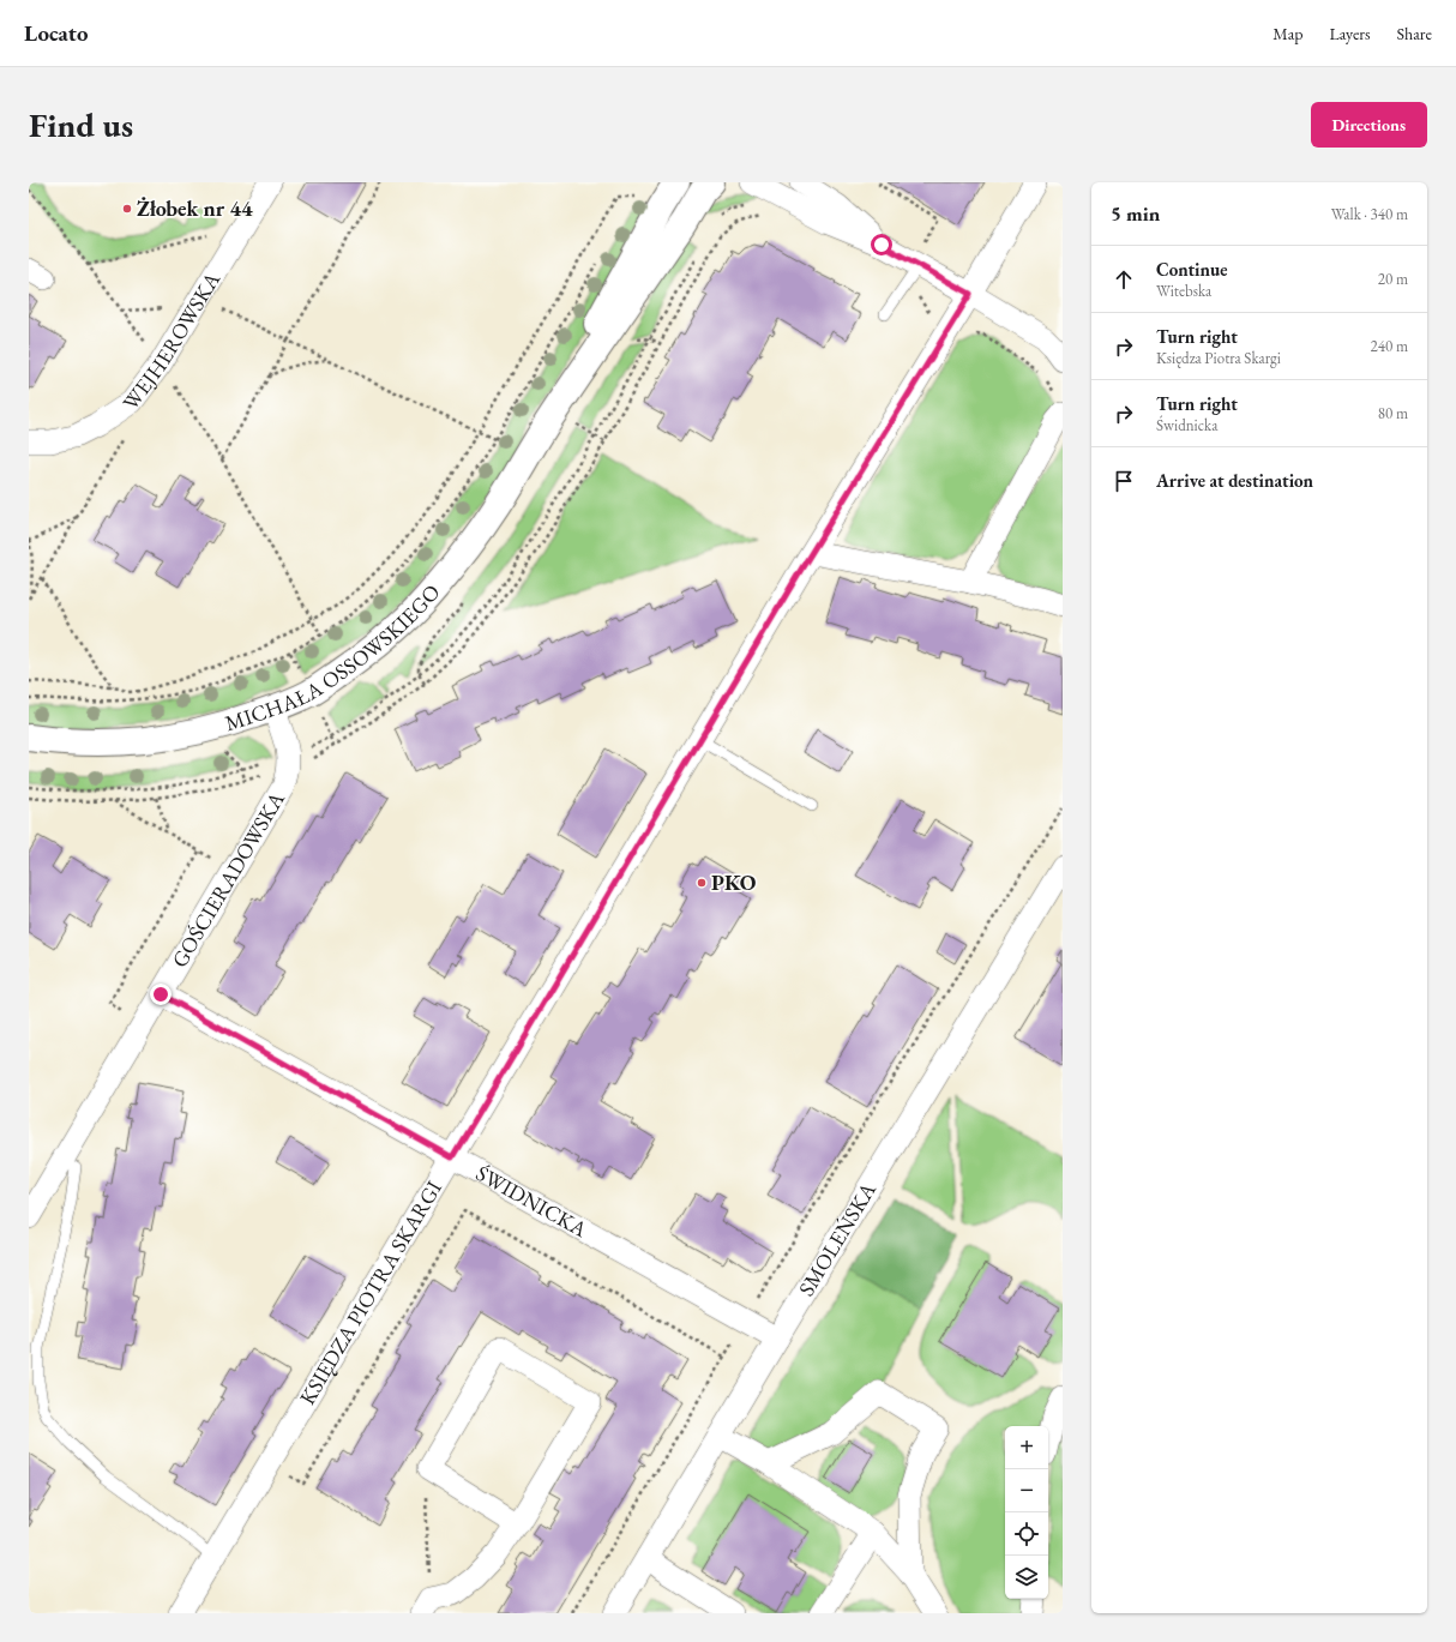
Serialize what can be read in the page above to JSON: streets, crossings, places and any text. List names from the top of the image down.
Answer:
{
  "streets": {
    "street": [
      "WEJHEROWSKA",
      "MICHAŁA OSSOWSKIEGO",
      "GOŚCIERADOWSKA",
      "ŚWIDNICKA",
      "SMOLEŃSKA",
      "KSIĘDZA PIOTRA SKARGI"
    ]
  },
  "crossings": [
    ["MICHAŁA OSSOWSKIEGO", "GOŚCIERADOWSKA"],
    ["GOŚCIERADOWSKA", "ŚWIDNICKA"],
    ["ŚWIDNICKA", "SMOLEŃSKA"],
    ["ŚWIDNICKA", "KSIĘDZA PIOTRA SKARGI"]
  ],
  "places": ["Żłobek nr 44", "PKO"],
  "page": {
    "header": "Locato",
    "nav": ["Map", "Layers", "Share"],
    "buttons": "Directions",
    "title": "Find us",
    "heading": ["5 min", "Walk · 340 m"],
    "list": [
      ["Continue", "Witebska", "20 m"],
      ["Turn right", "Księdza Piotra Skargi", "240 m"],
      ["Turn right", "Świdnicka", "80 m"],
      "Arrive at destination"
    ],
    "map_buttons": ["+", "−"]
  }
}
